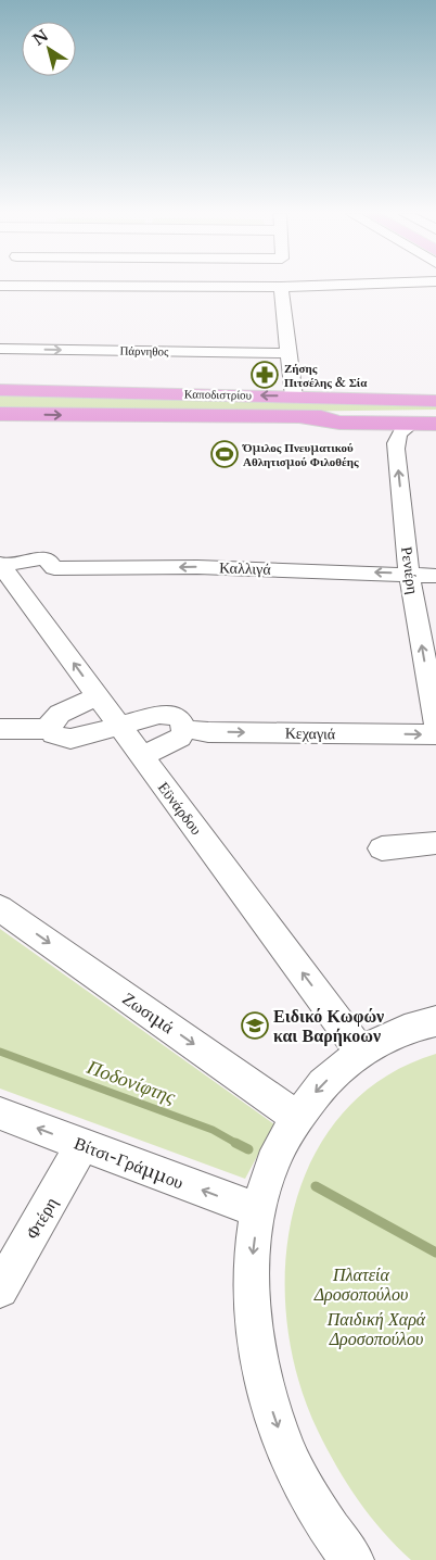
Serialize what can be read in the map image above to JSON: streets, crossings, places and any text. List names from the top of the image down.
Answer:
{
  "streets": {
    "main road": ["Καποδιστρίου"],
    "street": [
      "Πάρνηθος",
      "Καλλιγά",
      "Ρενιέρη",
      "Κεχαγιά",
      "Εϋνάρδου",
      "Ζωσιμά",
      "Βίτσι-Γράμμου",
      "Φτέρη"
    ]
  },
  "crossings": [
    ["Καλλιγά", "Ρενιέρη"],
    ["Καλλιγά", "Εϋνάρδου"],
    ["Κεχαγιά", "Εϋνάρδου"],
    ["Βίτσι-Γράμμου", "Φτέρη"]
  ],
  "one_way": [
    "Καλλιγά",
    "Κεχαγιά",
    "Εϋνάρδου",
    "Ζωσιμά",
    "Βίτσι-Γράμμου"
  ],
  "water": ["Ποδονίφτης"],
  "parks": ["Πλατεία Δροσοπούλου", "Παιδική Χαρά Δροσοπούλου"],
  "places": {
    "pharmacy": ["Ζήσης Πιτσέλης & Σία"],
    "sports": ["Όμιλος Πνευματικού Αθλητισμού Φιλοθέης"],
    "school or university": ["Ειδικό Κωφών και Βαρήκοων"]
  },
  "north": "top left"
}
